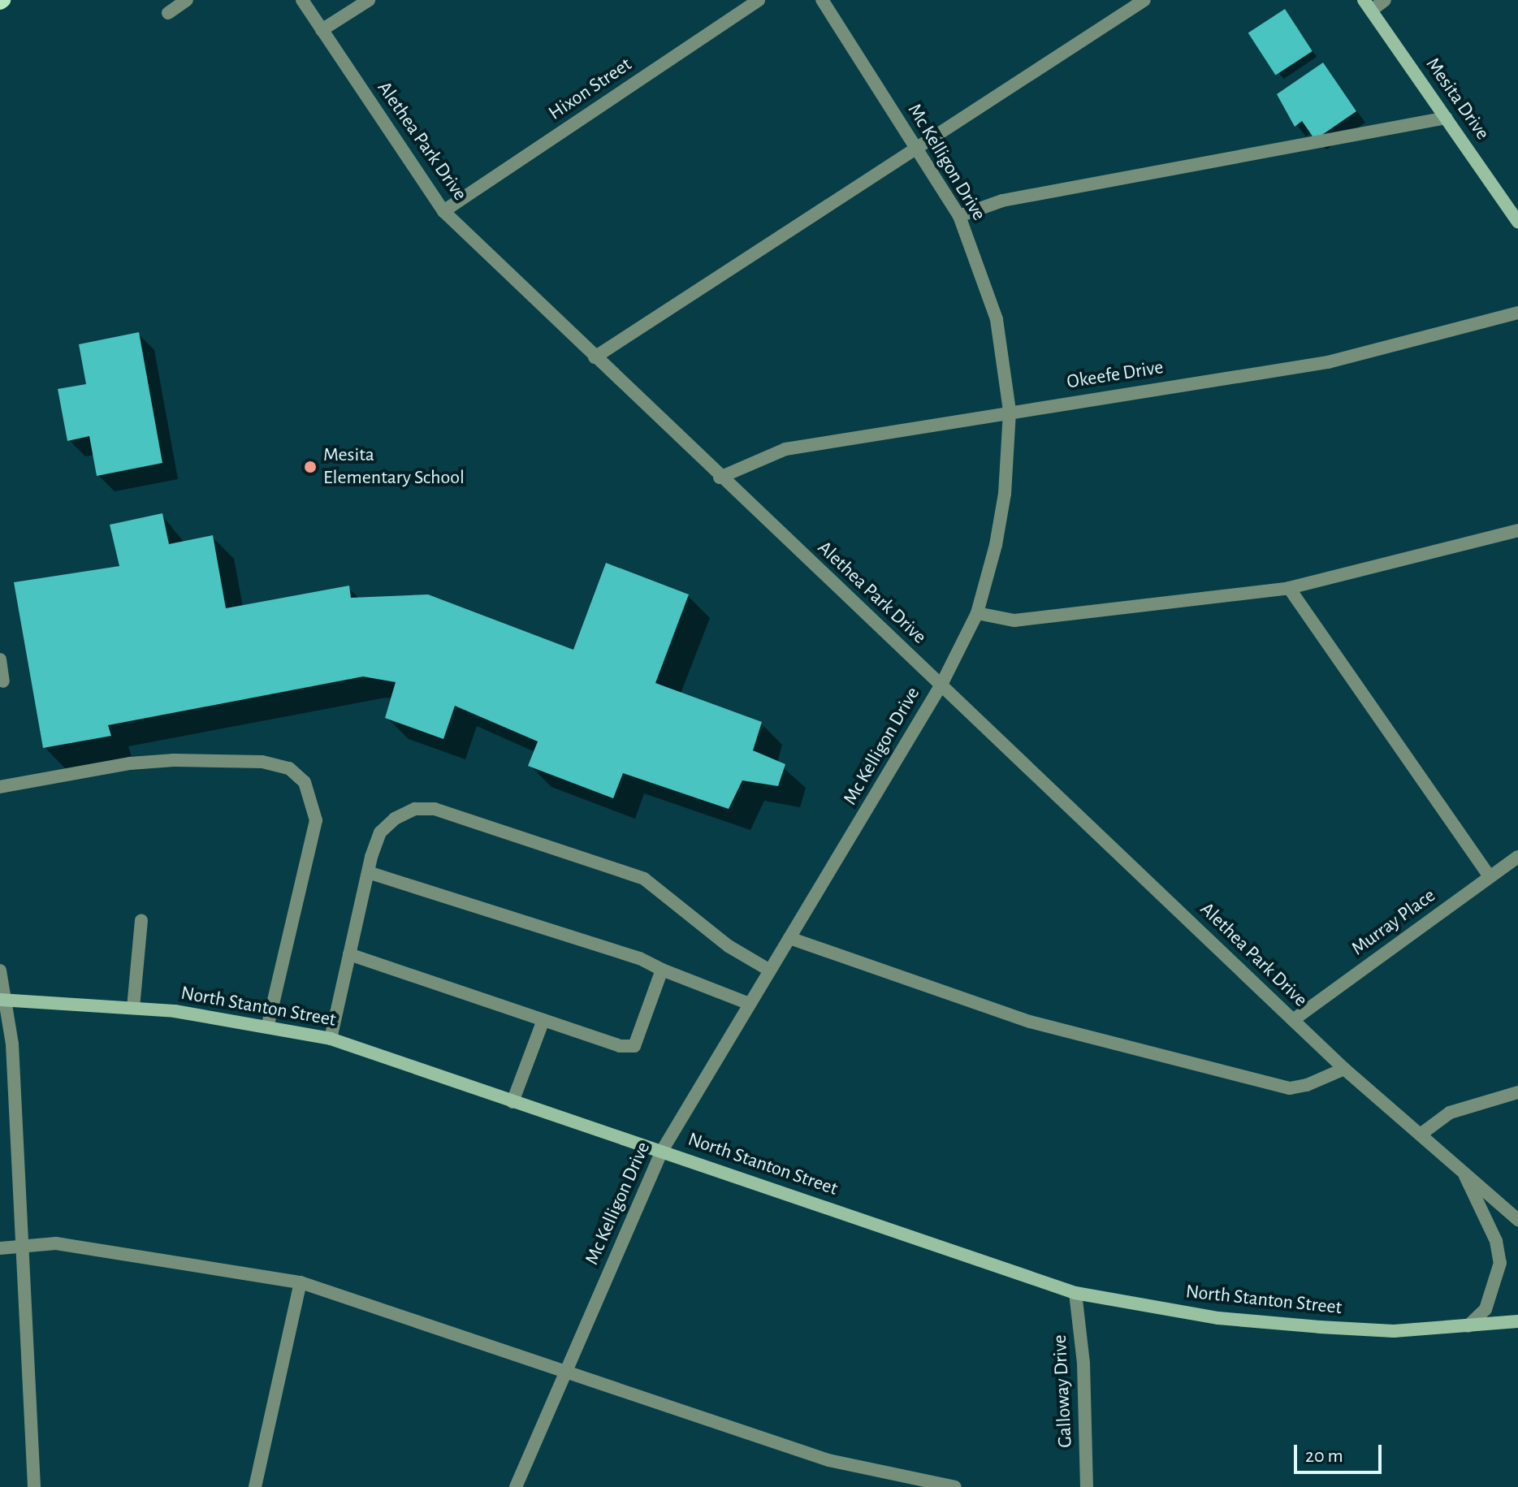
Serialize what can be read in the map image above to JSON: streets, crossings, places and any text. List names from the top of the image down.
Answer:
{
  "streets": {
    "street": [
      "Hixon Street",
      "Mesita Drive",
      "Alethea Park Drive",
      "Mc Kelligon Drive",
      "Okeefe Drive",
      "Murray Place",
      "North Stanton Street",
      "Galloway Drive"
    ]
  },
  "crossings": [
    ["Hixon Street", "Alethea Park Drive"],
    ["Alethea Park Drive", "Mc Kelligon Drive"],
    ["Alethea Park Drive", "Okeefe Drive"],
    ["Alethea Park Drive", "Murray Place"],
    ["Alethea Park Drive", "North Stanton Street"],
    ["Mc Kelligon Drive", "Okeefe Drive"],
    ["Mc Kelligon Drive", "North Stanton Street"],
    ["North Stanton Street", "Galloway Drive"]
  ],
  "places": ["Mesita Elementary School"],
  "scale_bar": "20 m"
}
